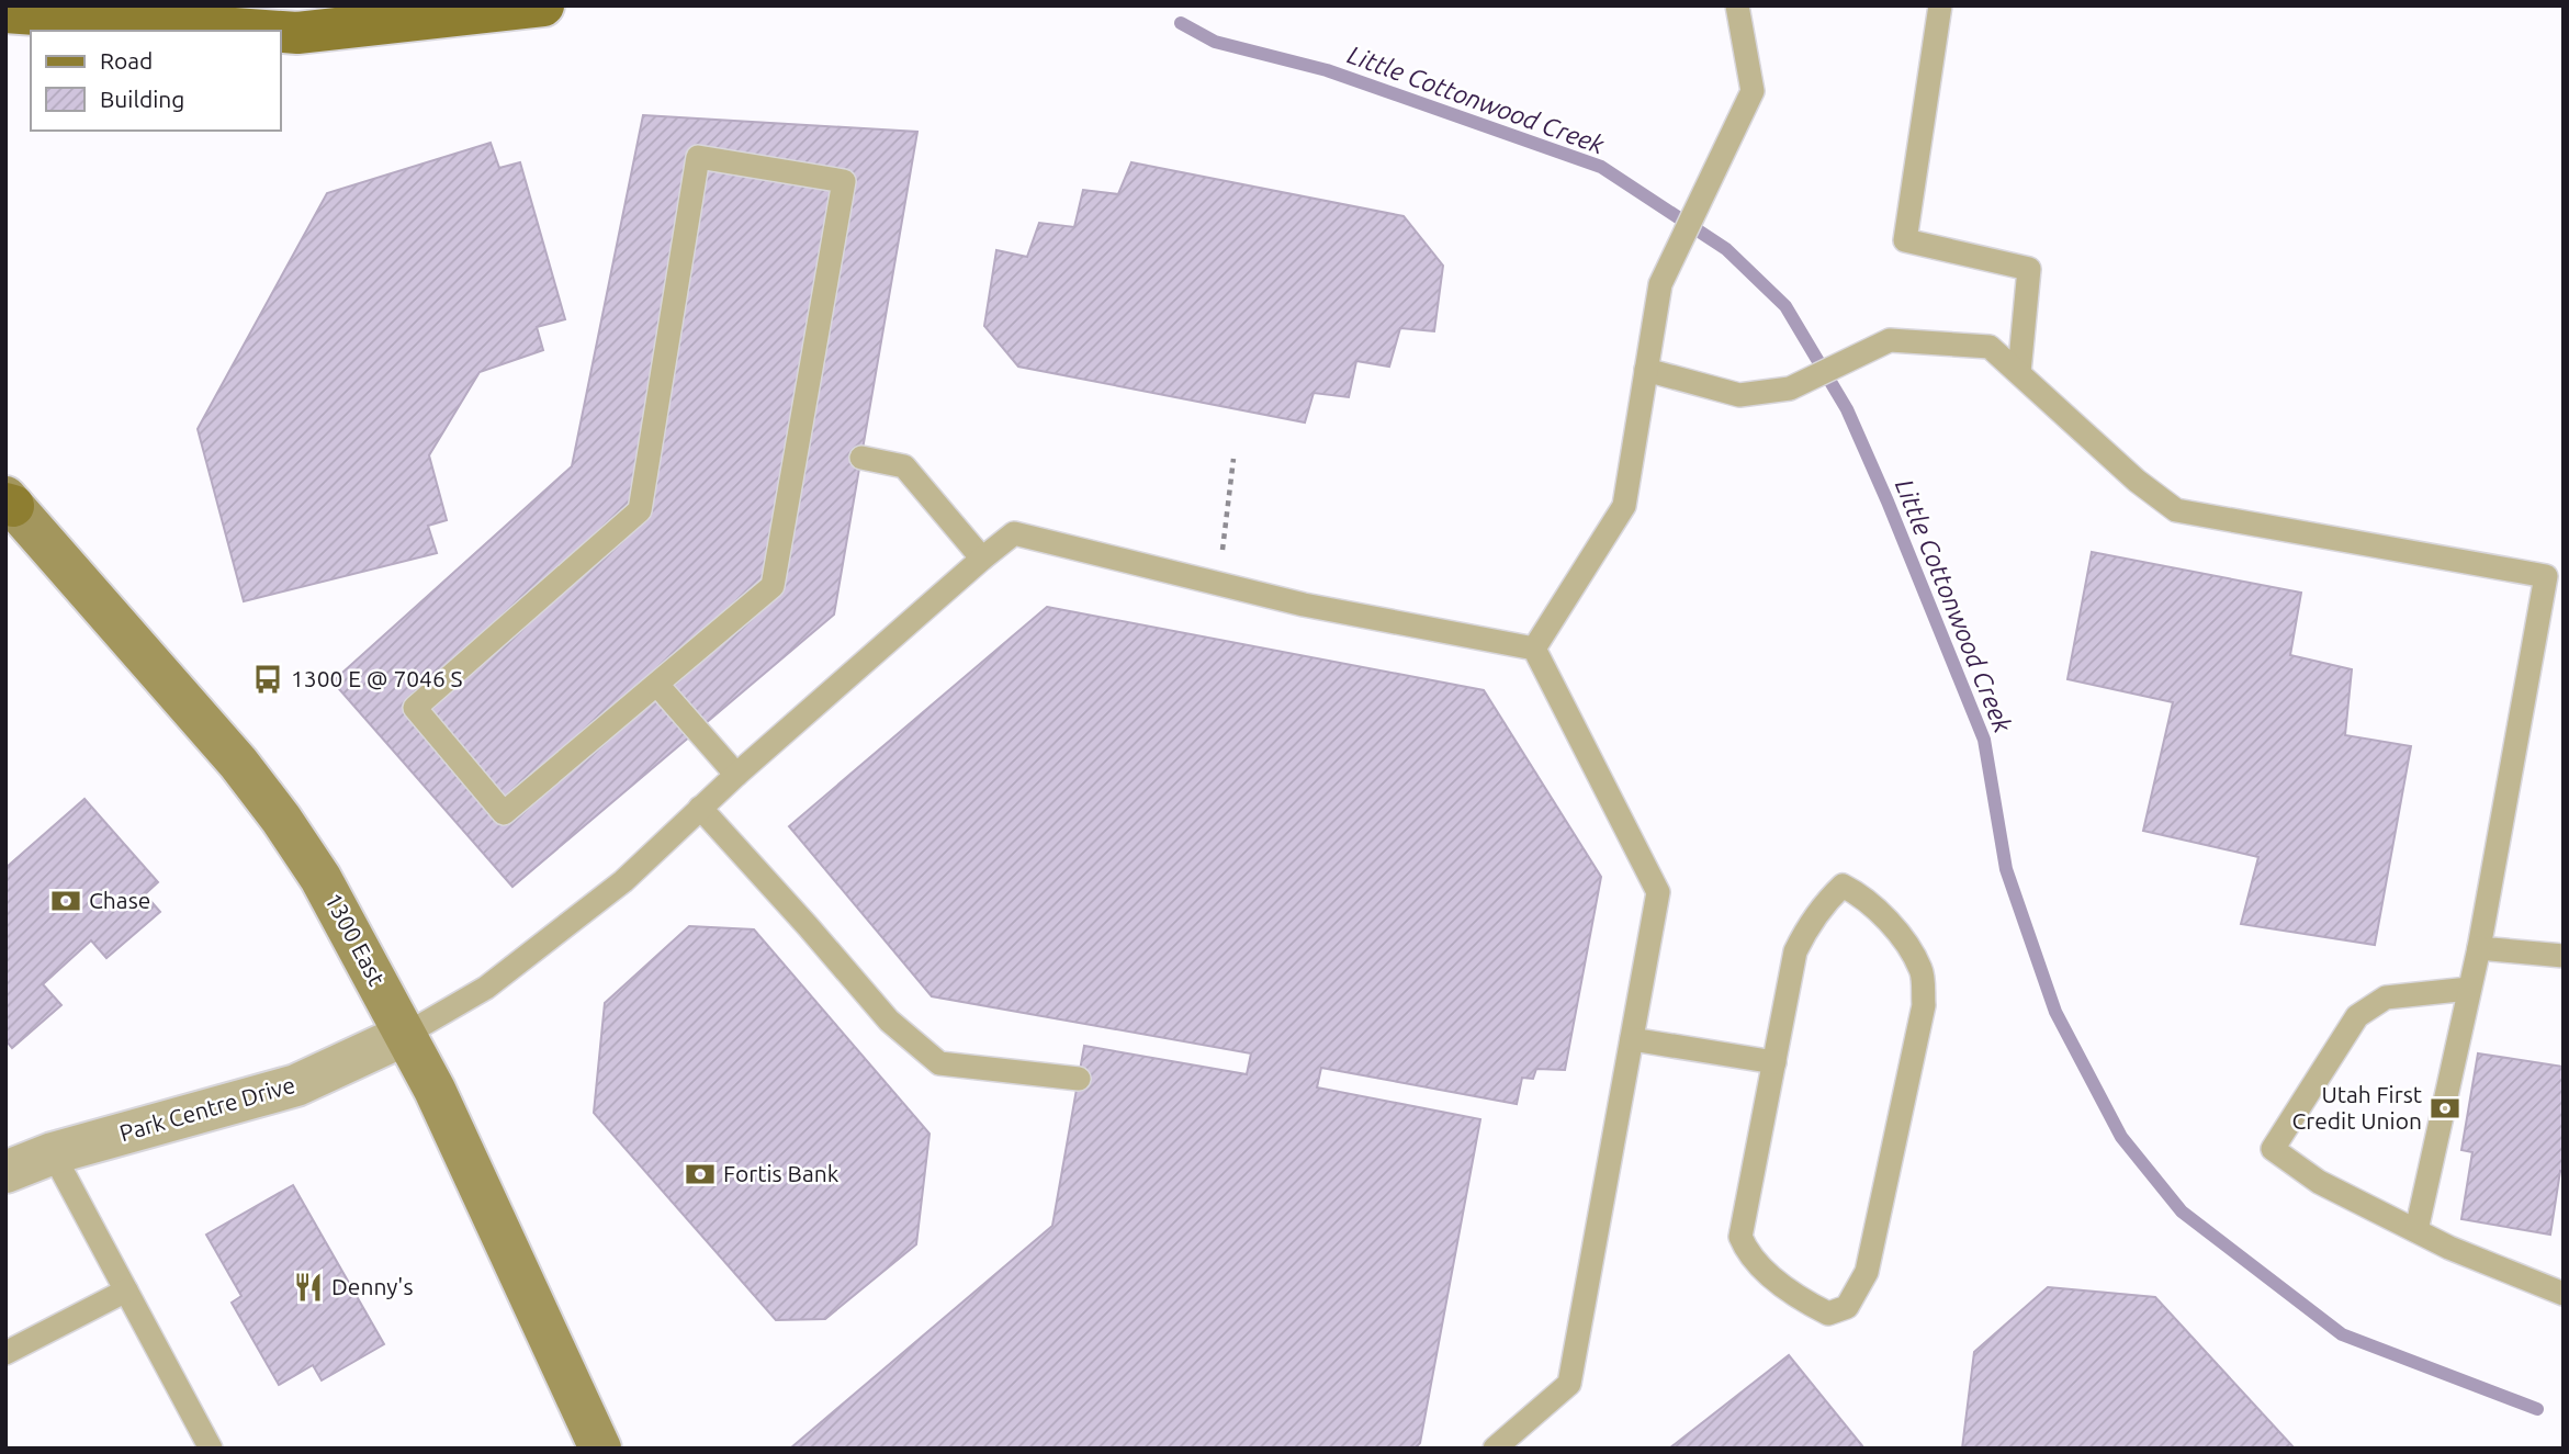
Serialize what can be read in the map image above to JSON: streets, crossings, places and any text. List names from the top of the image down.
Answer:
{
  "streets": {
    "main road": ["1300 East"],
    "street": ["Park Centre Drive"]
  },
  "crossings": [
    ["1300 East", "Park Centre Drive"]
  ],
  "water": ["Little Cottonwood Creek"],
  "places": {
    "bus stop": ["1300 E @ 7046 S"],
    "bank": ["Chase", "Utah First Credit Union", "Fortis Bank"],
    "restaurant": ["Denny's"]
  },
  "legend": ["Road", "Building"]
}
